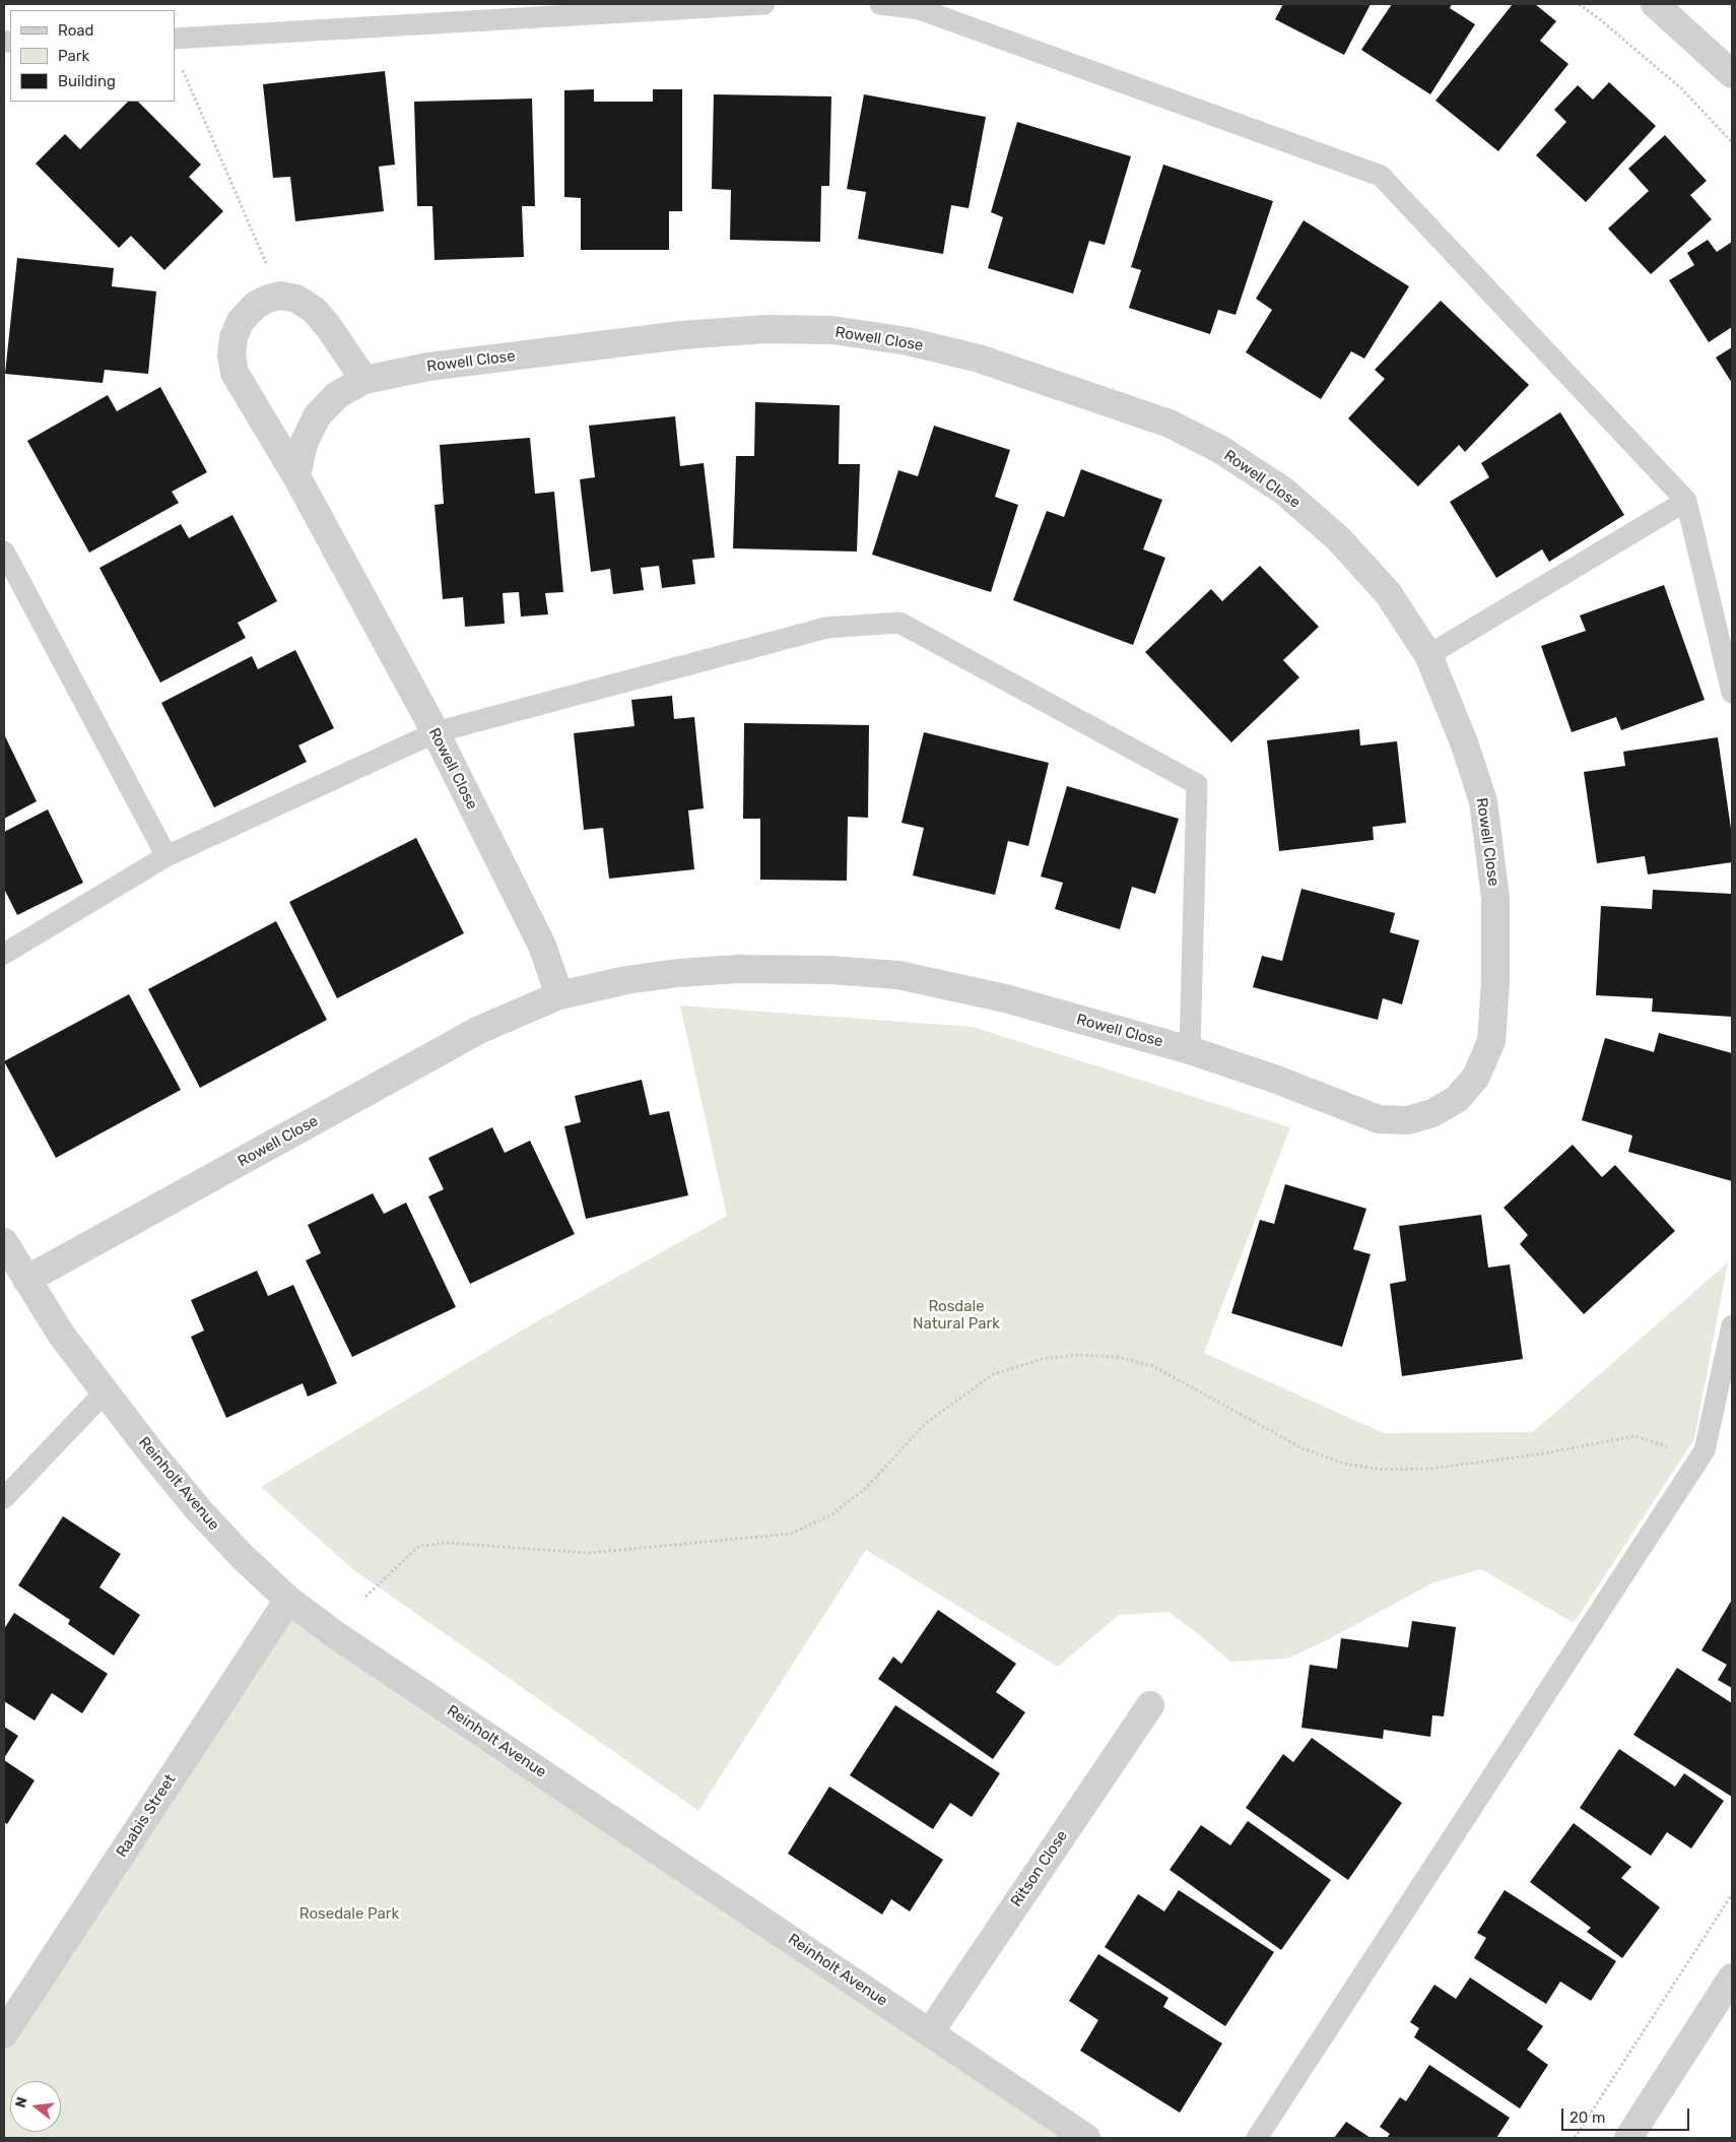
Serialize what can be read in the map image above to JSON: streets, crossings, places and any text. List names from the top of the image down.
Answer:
{
  "streets": {
    "street": [
      "Rowell Close",
      "Reinholt Avenue",
      "Raabis Street",
      "Ritson Close"
    ]
  },
  "crossings": [
    ["Rowell Close", "Reinholt Avenue"],
    ["Reinholt Avenue", "Raabis Street"],
    ["Reinholt Avenue", "Ritson Close"]
  ],
  "parks": ["Rosdale Natural Park", "Rosedale Park"],
  "legend": ["Road", "Park", "Building"],
  "scale_bar": "20 m",
  "north": "left"
}
